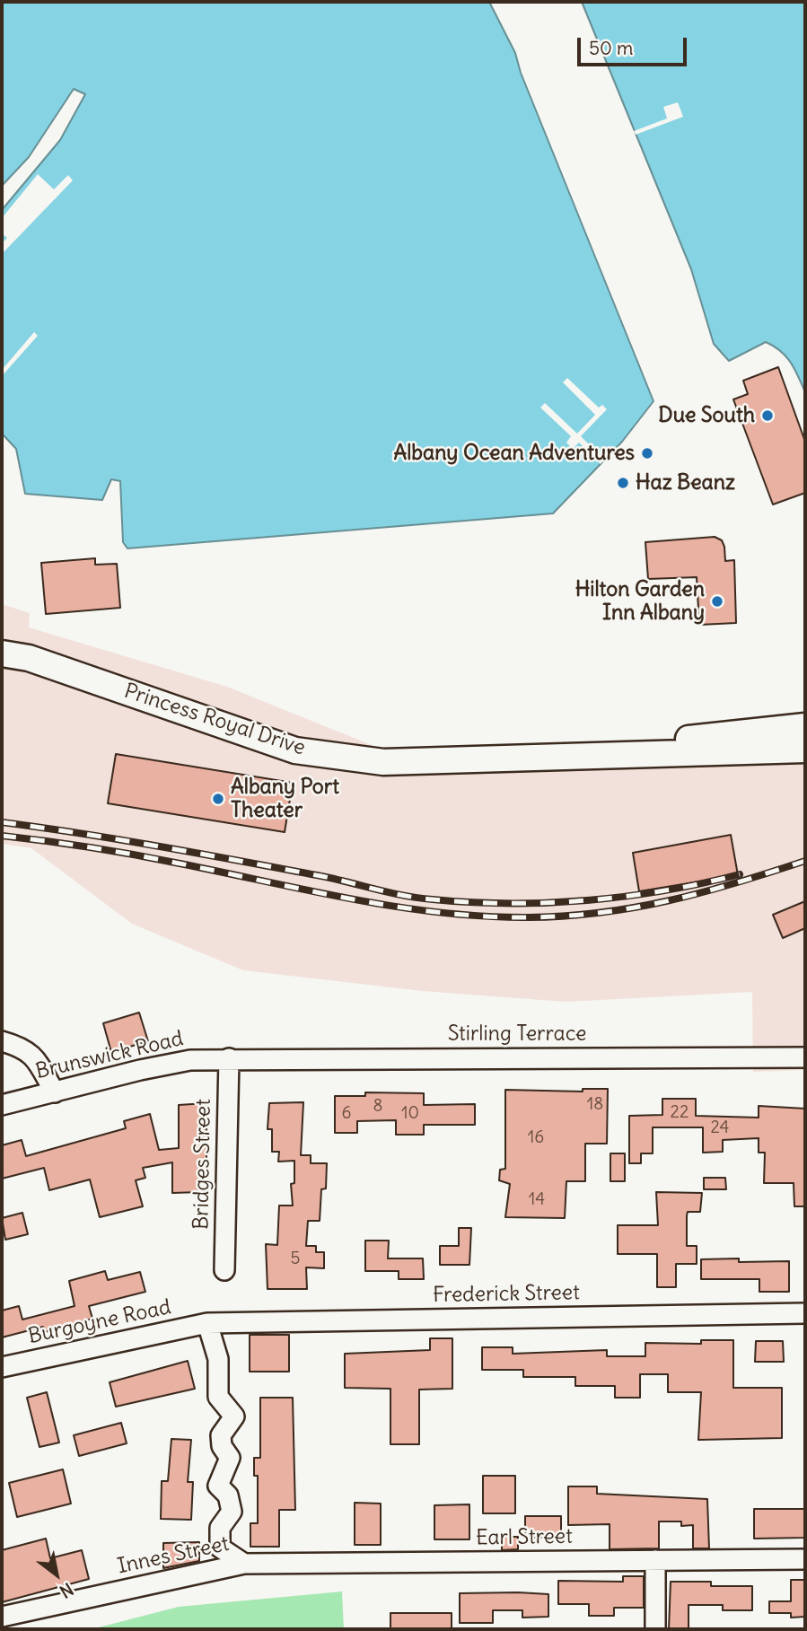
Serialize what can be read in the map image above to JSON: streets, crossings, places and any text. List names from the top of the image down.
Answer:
{
  "streets": {
    "main road": ["Princess Royal Drive"],
    "street": [
      "Stirling Terrace",
      "Brunswick Road",
      "Bridges Street",
      "Frederick Street",
      "Burgoyne Road",
      "Earl Street",
      "Innes Street"
    ]
  },
  "crossings": [
    ["Stirling Terrace", "Brunswick Road"],
    ["Stirling Terrace", "Bridges Street"],
    ["Brunswick Road", "Bridges Street"],
    ["Frederick Street", "Burgoyne Road"],
    ["Earl Street", "Innes Street"]
  ],
  "places": [
    "Due South",
    "Albany Ocean Adventures",
    "Haz Beanz",
    "Hilton Garden Inn Albany",
    "Albany Port Theater"
  ],
  "house_numbers": [
    "18",
    "8",
    "22",
    "6",
    "10",
    "24",
    "16",
    "14",
    "5"
  ],
  "scale_bar": "50 m",
  "north": "bottom right"
}
